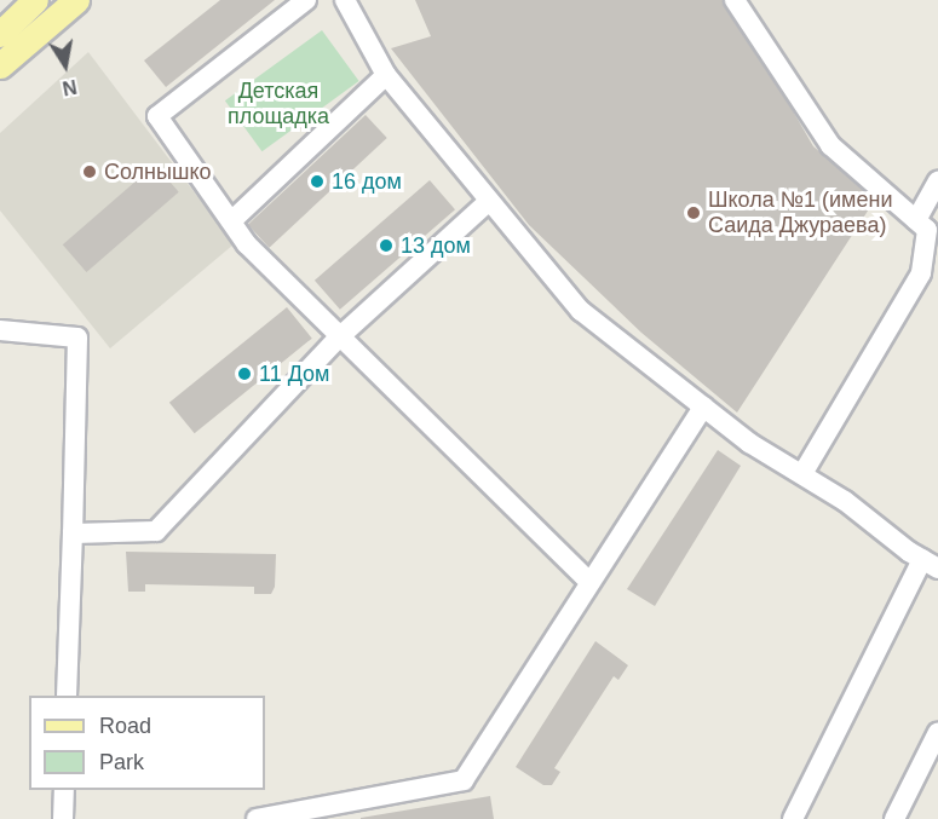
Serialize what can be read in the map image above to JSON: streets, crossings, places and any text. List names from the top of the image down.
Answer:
{
  "parks": ["Детская площадка"],
  "places": [
    "Солнышко",
    "16 дом",
    "Школа №1 (имени Саида Джураева)",
    "13 дом",
    "11 Дом"
  ],
  "legend": ["Road", "Park"],
  "north": "bottom"
}
